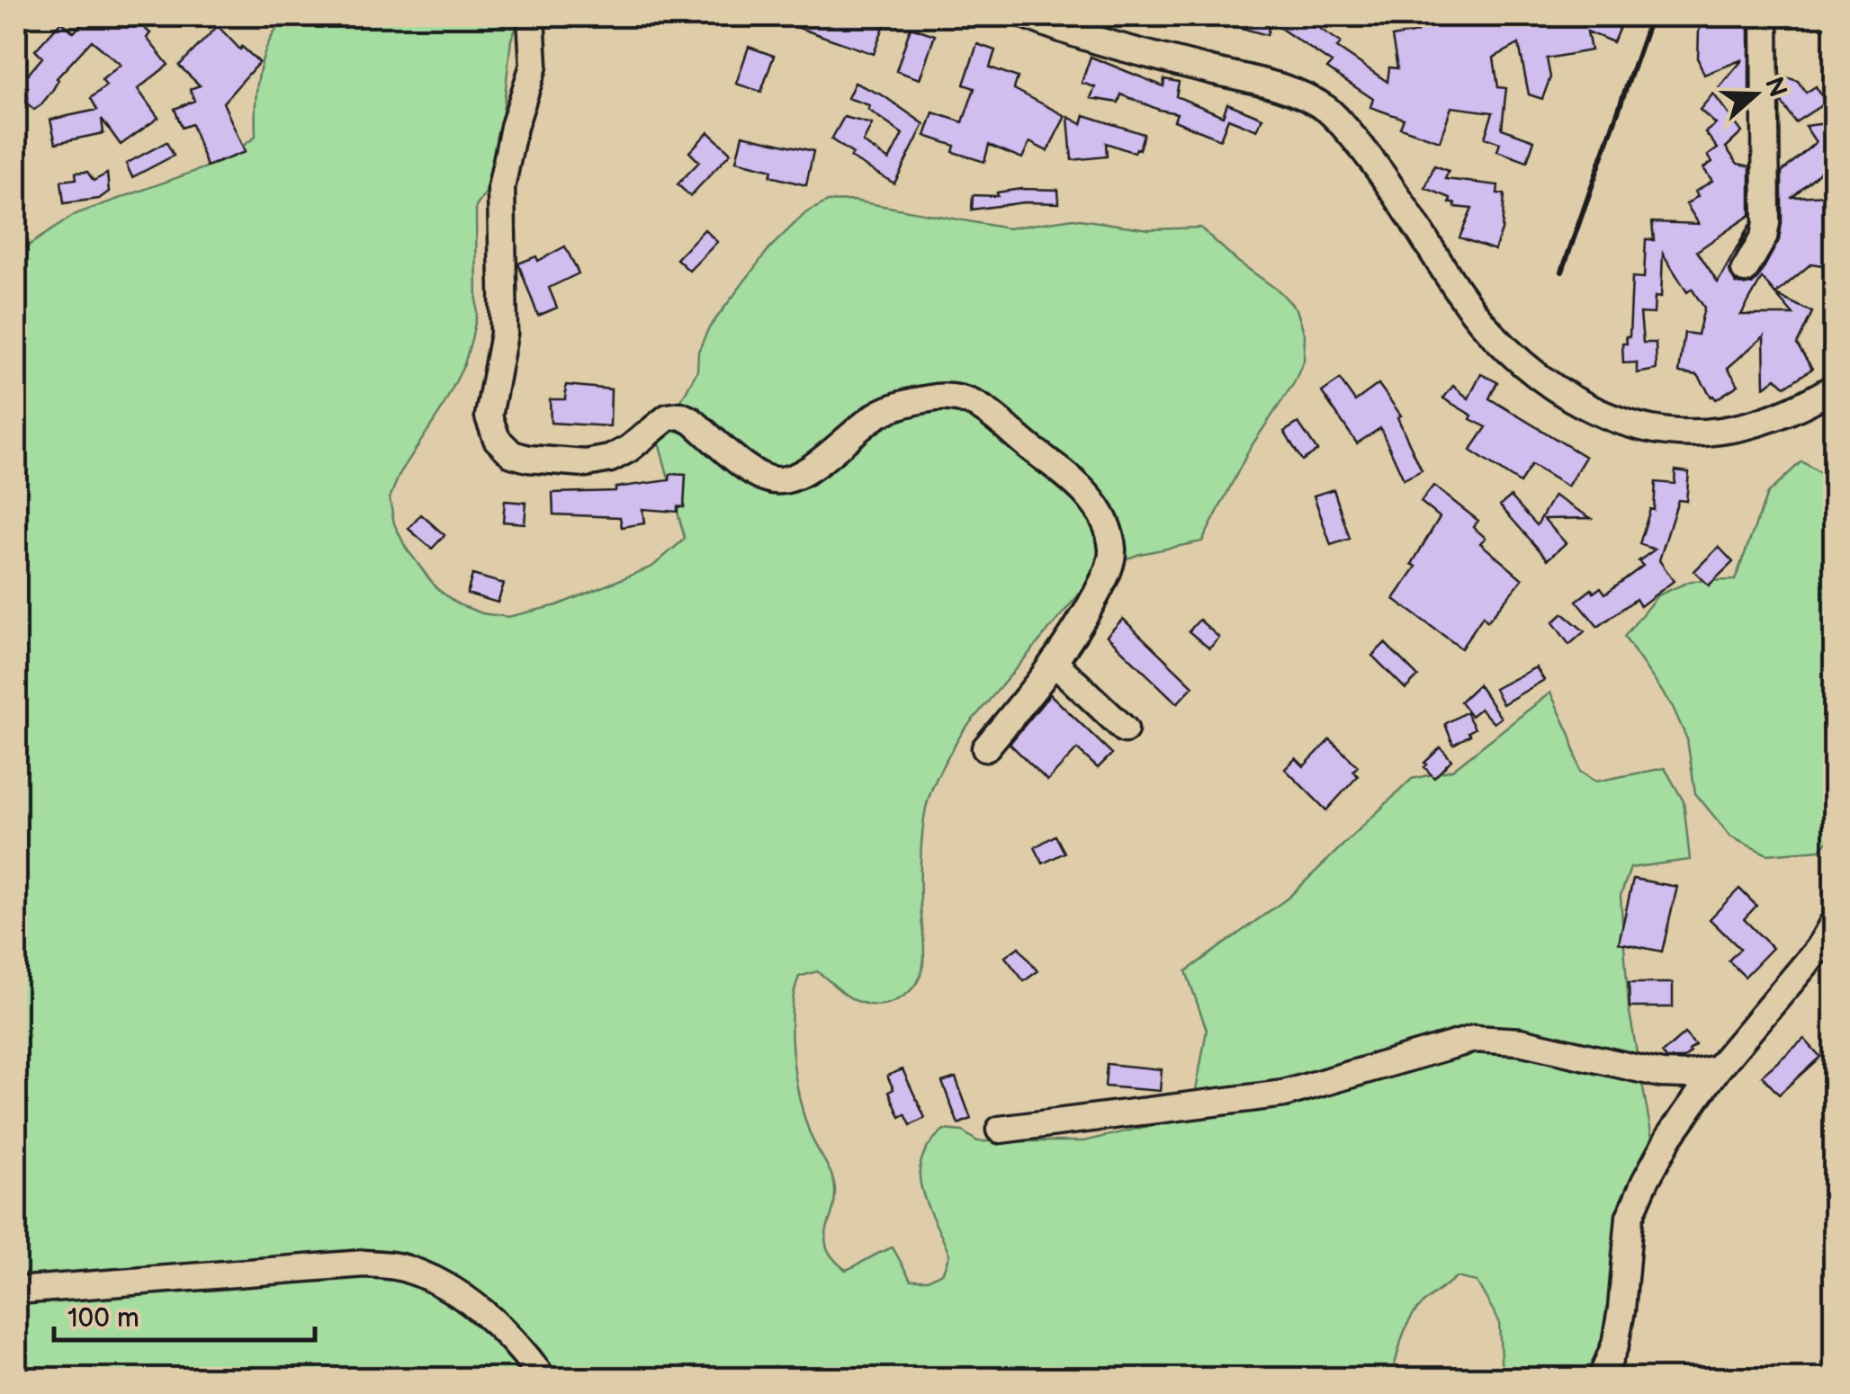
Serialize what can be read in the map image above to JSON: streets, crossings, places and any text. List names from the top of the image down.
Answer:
{
  "scale_bar": "100 m",
  "north": "right"
}
